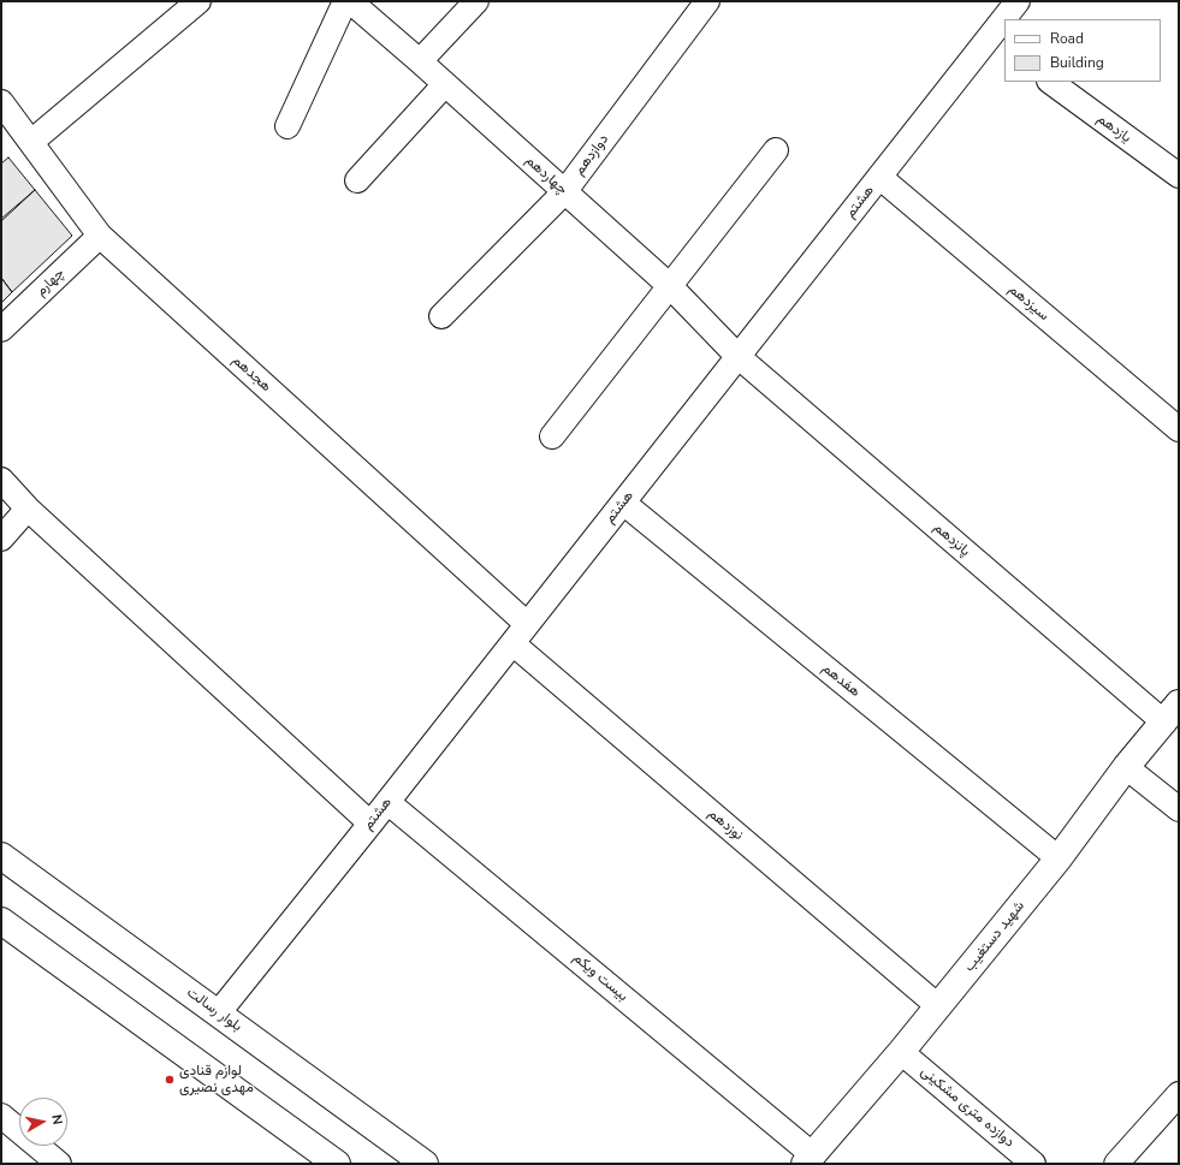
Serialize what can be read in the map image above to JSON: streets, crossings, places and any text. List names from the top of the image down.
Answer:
{
  "streets": {
    "main road": ["شهید دستغیب", "بلوار رسالت"],
    "street": [
      "یازدهم",
      "دوازدهم",
      "چهاردهم",
      "هشتم",
      "چهارم",
      "سیزدهم",
      "هجدهم",
      "پانزدهم",
      "هفدهم",
      "نوزدهم",
      "بیست ویکم",
      "دوازده متری مشکینی"
    ]
  },
  "crossings": [
    ["دوازدهم", "چهاردهم"],
    ["چهاردهم", "هشتم"],
    ["چهاردهم", "پانزدهم"],
    ["هشتم", "سیزدهم"],
    ["هشتم", "هجدهم"],
    ["هشتم", "پانزدهم"],
    ["هشتم", "هفدهم"],
    ["هشتم", "نوزدهم"],
    ["هشتم", "بیست ویکم"],
    ["هشتم", "بلوار رسالت"],
    ["چهارم", "هجدهم"],
    ["پانزدهم", "شهید دستغیب"],
    ["هفدهم", "شهید دستغیب"],
    ["نوزدهم", "شهید دستغیب"],
    ["شهید دستغیب", "بیست ویکم"],
    ["شهید دستغیب", "دوازده متری مشکینی"]
  ],
  "places": ["لوازم قنادی مهدی نصیری"],
  "legend": ["Road", "Building"],
  "north": "right"
}
